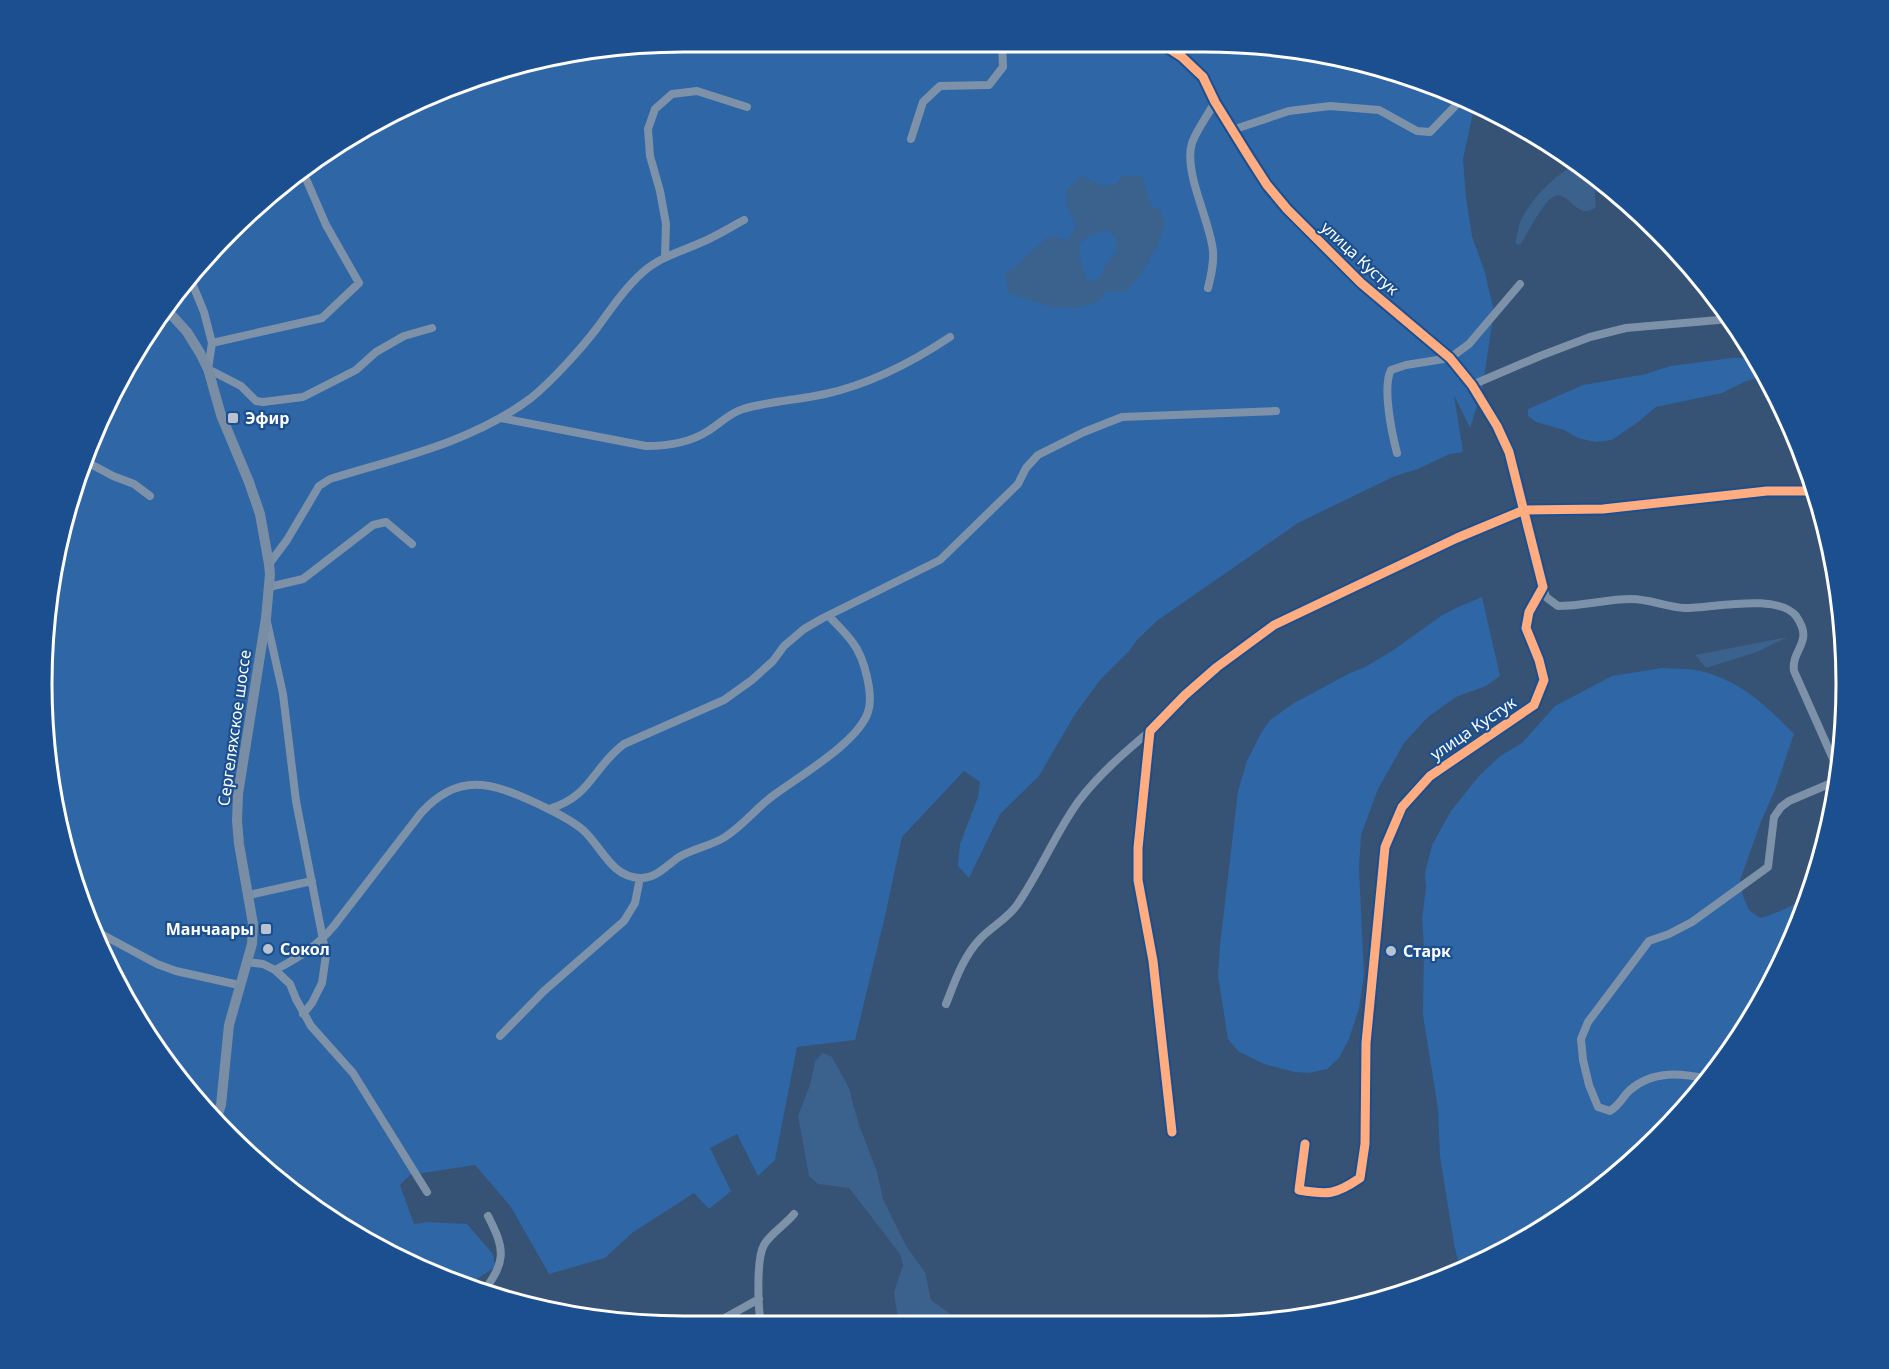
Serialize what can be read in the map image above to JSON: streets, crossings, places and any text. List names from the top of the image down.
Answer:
{
  "streets": {
    "main road": ["Сергеляхское шоссе"],
    "street": ["улица Кустук"]
  },
  "places": {
    "transit": ["Эфир", "Манчаары"],
    "other": ["Сокол", "Старк"]
  }
}
